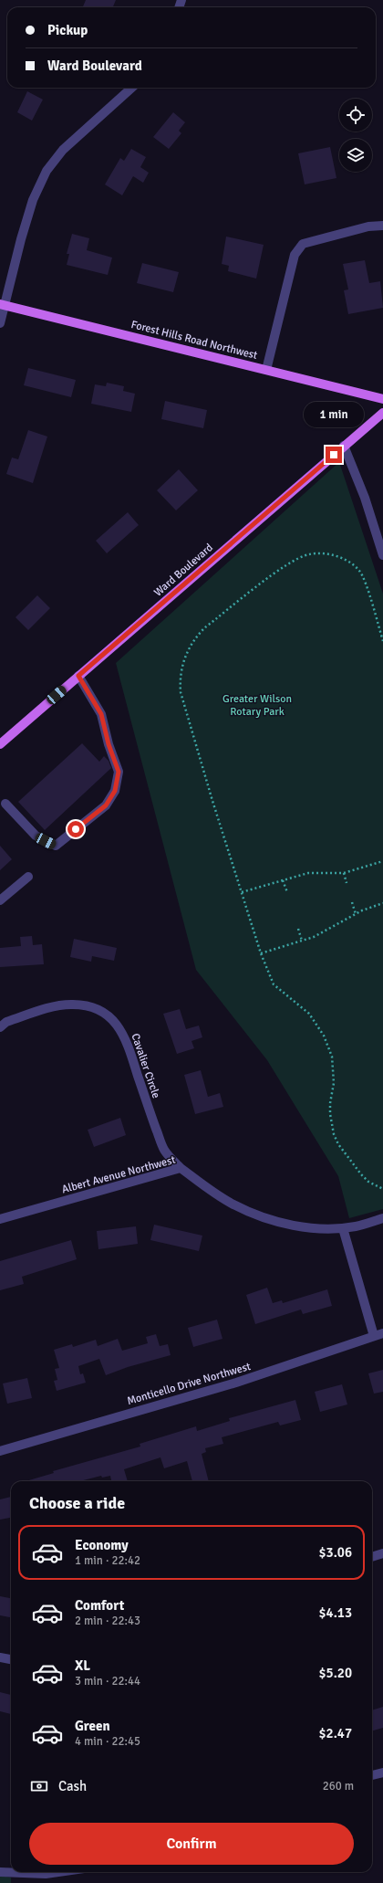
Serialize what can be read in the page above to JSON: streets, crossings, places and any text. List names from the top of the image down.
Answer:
{
  "streets": {
    "main road": ["Forest Hills Road Northwest", "Ward Boulevard"],
    "street": ["Cavalier Circle", "Albert Avenue Northwest", "Monticello Drive Northwest"]
  },
  "crossings": [
    ["Cavalier Circle", "Albert Avenue Northwest"]
  ],
  "parks": ["Greater Wilson Rotary Park"],
  "page": {
    "banner": ["Pickup", "Ward Boulevard"],
    "bubble": "1 min",
    "heading": "Choose a ride",
    "list": [
      {
        "name": "Economy",
        "note": "1 min · 22:42",
        "value": "$3.06"
      },
      {
        "name": "Comfort",
        "note": "2 min · 22:43",
        "value": "$4.13"
      },
      {
        "name": "XL",
        "note": "3 min · 22:44",
        "value": "$5.20"
      },
      {
        "name": "Green",
        "note": "4 min · 22:45",
        "value": "$2.47"
      }
    ],
    "pay": ["Cash", "260 m"],
    "buttons": "Confirm"
  }
}
